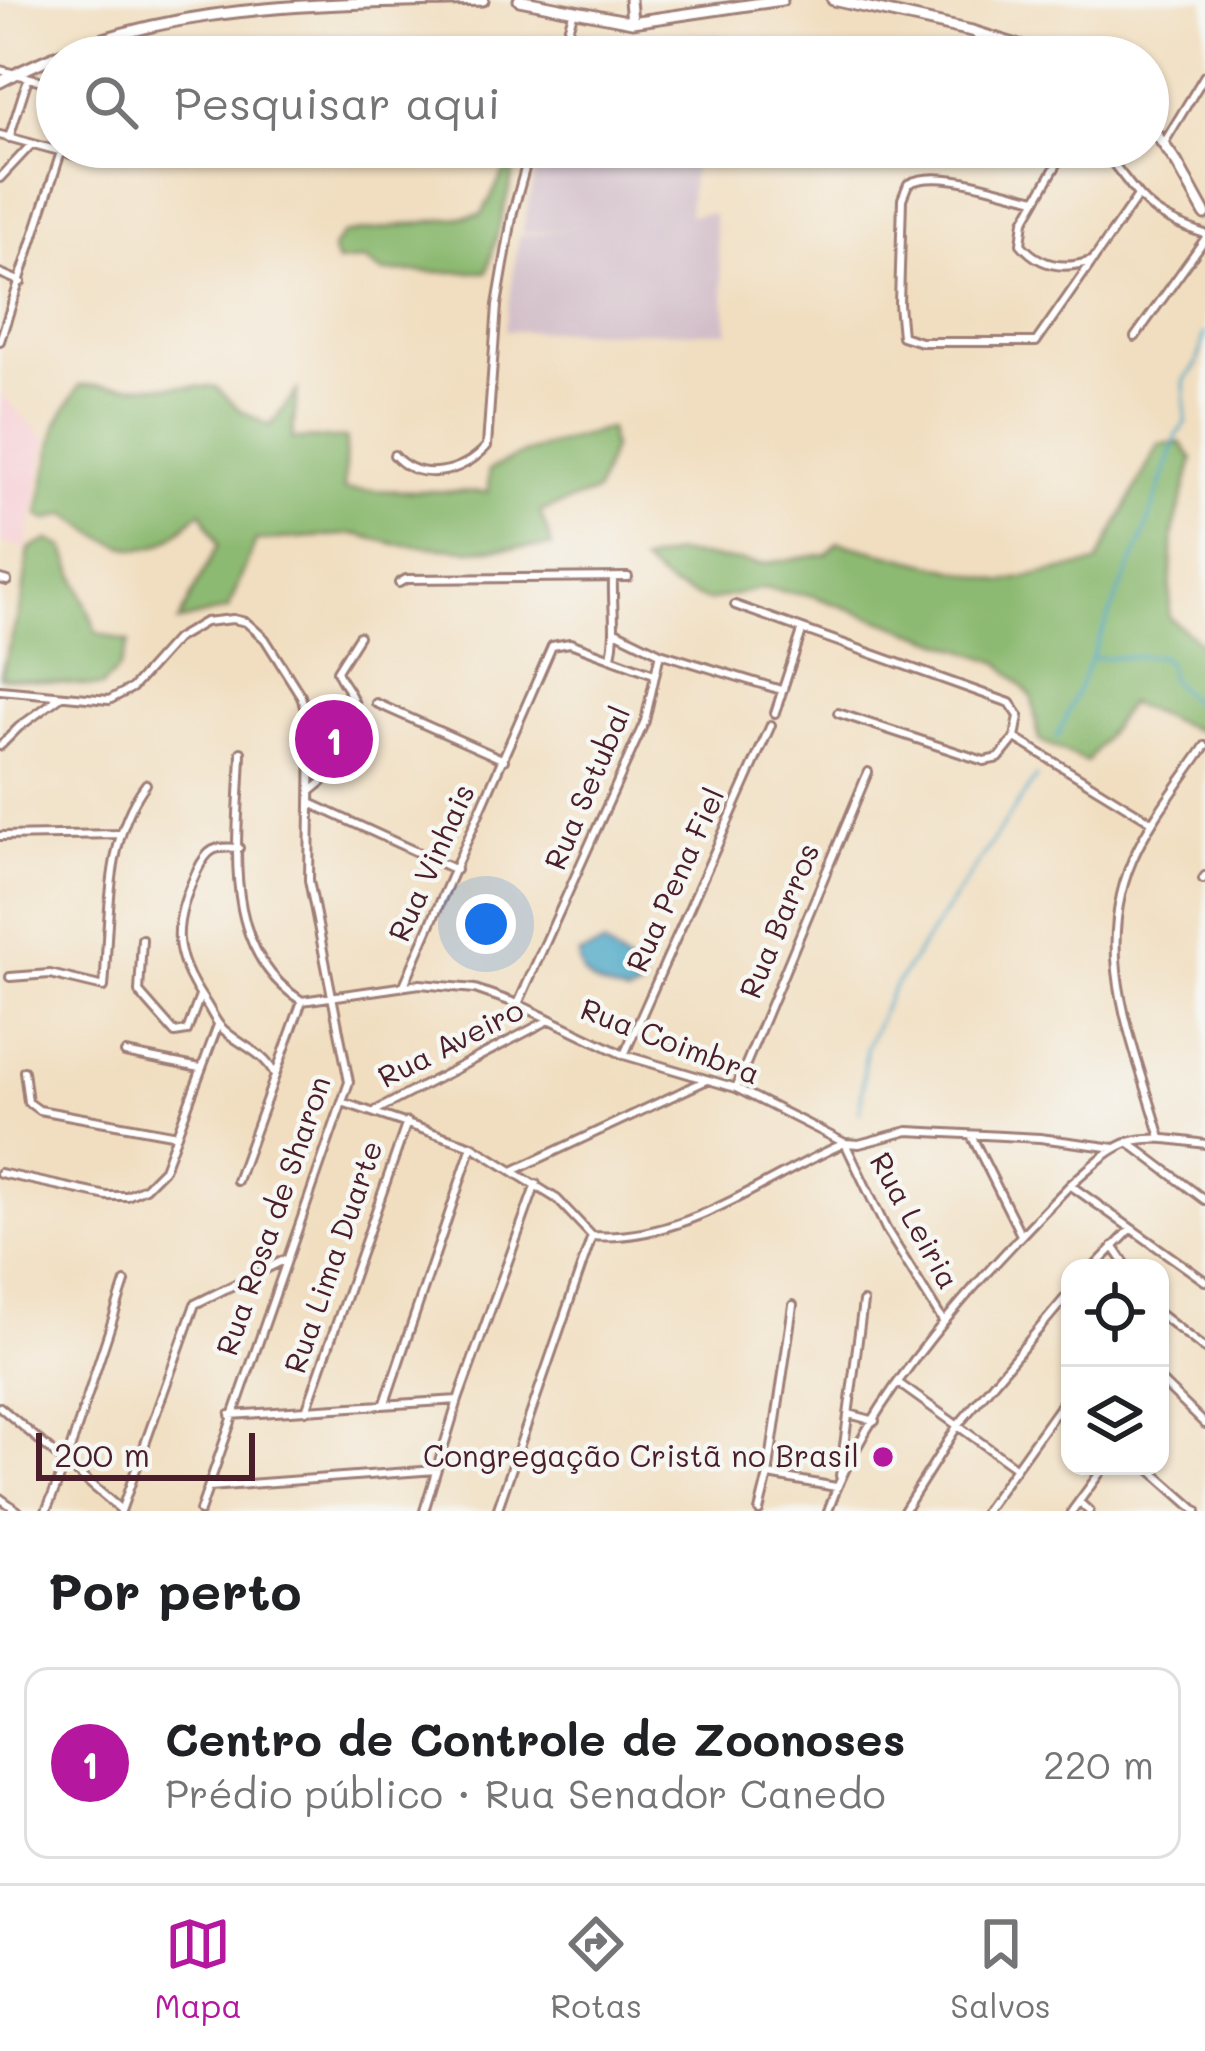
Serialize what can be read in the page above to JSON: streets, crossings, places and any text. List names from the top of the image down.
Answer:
{
  "streets": {
    "street": [
      "Rua Setubal",
      "Rua Vinhais",
      "Rua Pena Fiel",
      "Rua Barros",
      "Rua Coimbra",
      "Rua Aveiro",
      "Rua Rosa de Sharon",
      "Rua Leiria",
      "Rua Lima Duarte"
    ]
  },
  "crossings": [
    ["Rua Setubal", "Rua Coimbra"],
    ["Rua Vinhais", "Rua Coimbra"],
    ["Rua Pena Fiel", "Rua Coimbra"],
    ["Rua Barros", "Rua Coimbra"],
    ["Rua Coimbra", "Rua Aveiro"],
    ["Rua Coimbra", "Rua Rosa de Sharon"],
    ["Rua Coimbra", "Rua Leiria"]
  ],
  "places": ["Congregação Cristã no Brasil"],
  "scale_bar": "200 m",
  "page": {
    "search": "Pesquisar aqui",
    "pins": "1",
    "scale": "200 m",
    "heading": "Por perto",
    "list": [
      {
        "mark": "1",
        "name": "Centro de Controle de Zoonoses",
        "note": "Prédio público · Rua Senador Canedo",
        "value": "220 m"
      }
    ],
    "nav": ["Mapa", "Rotas", "Salvos"]
  }
}
